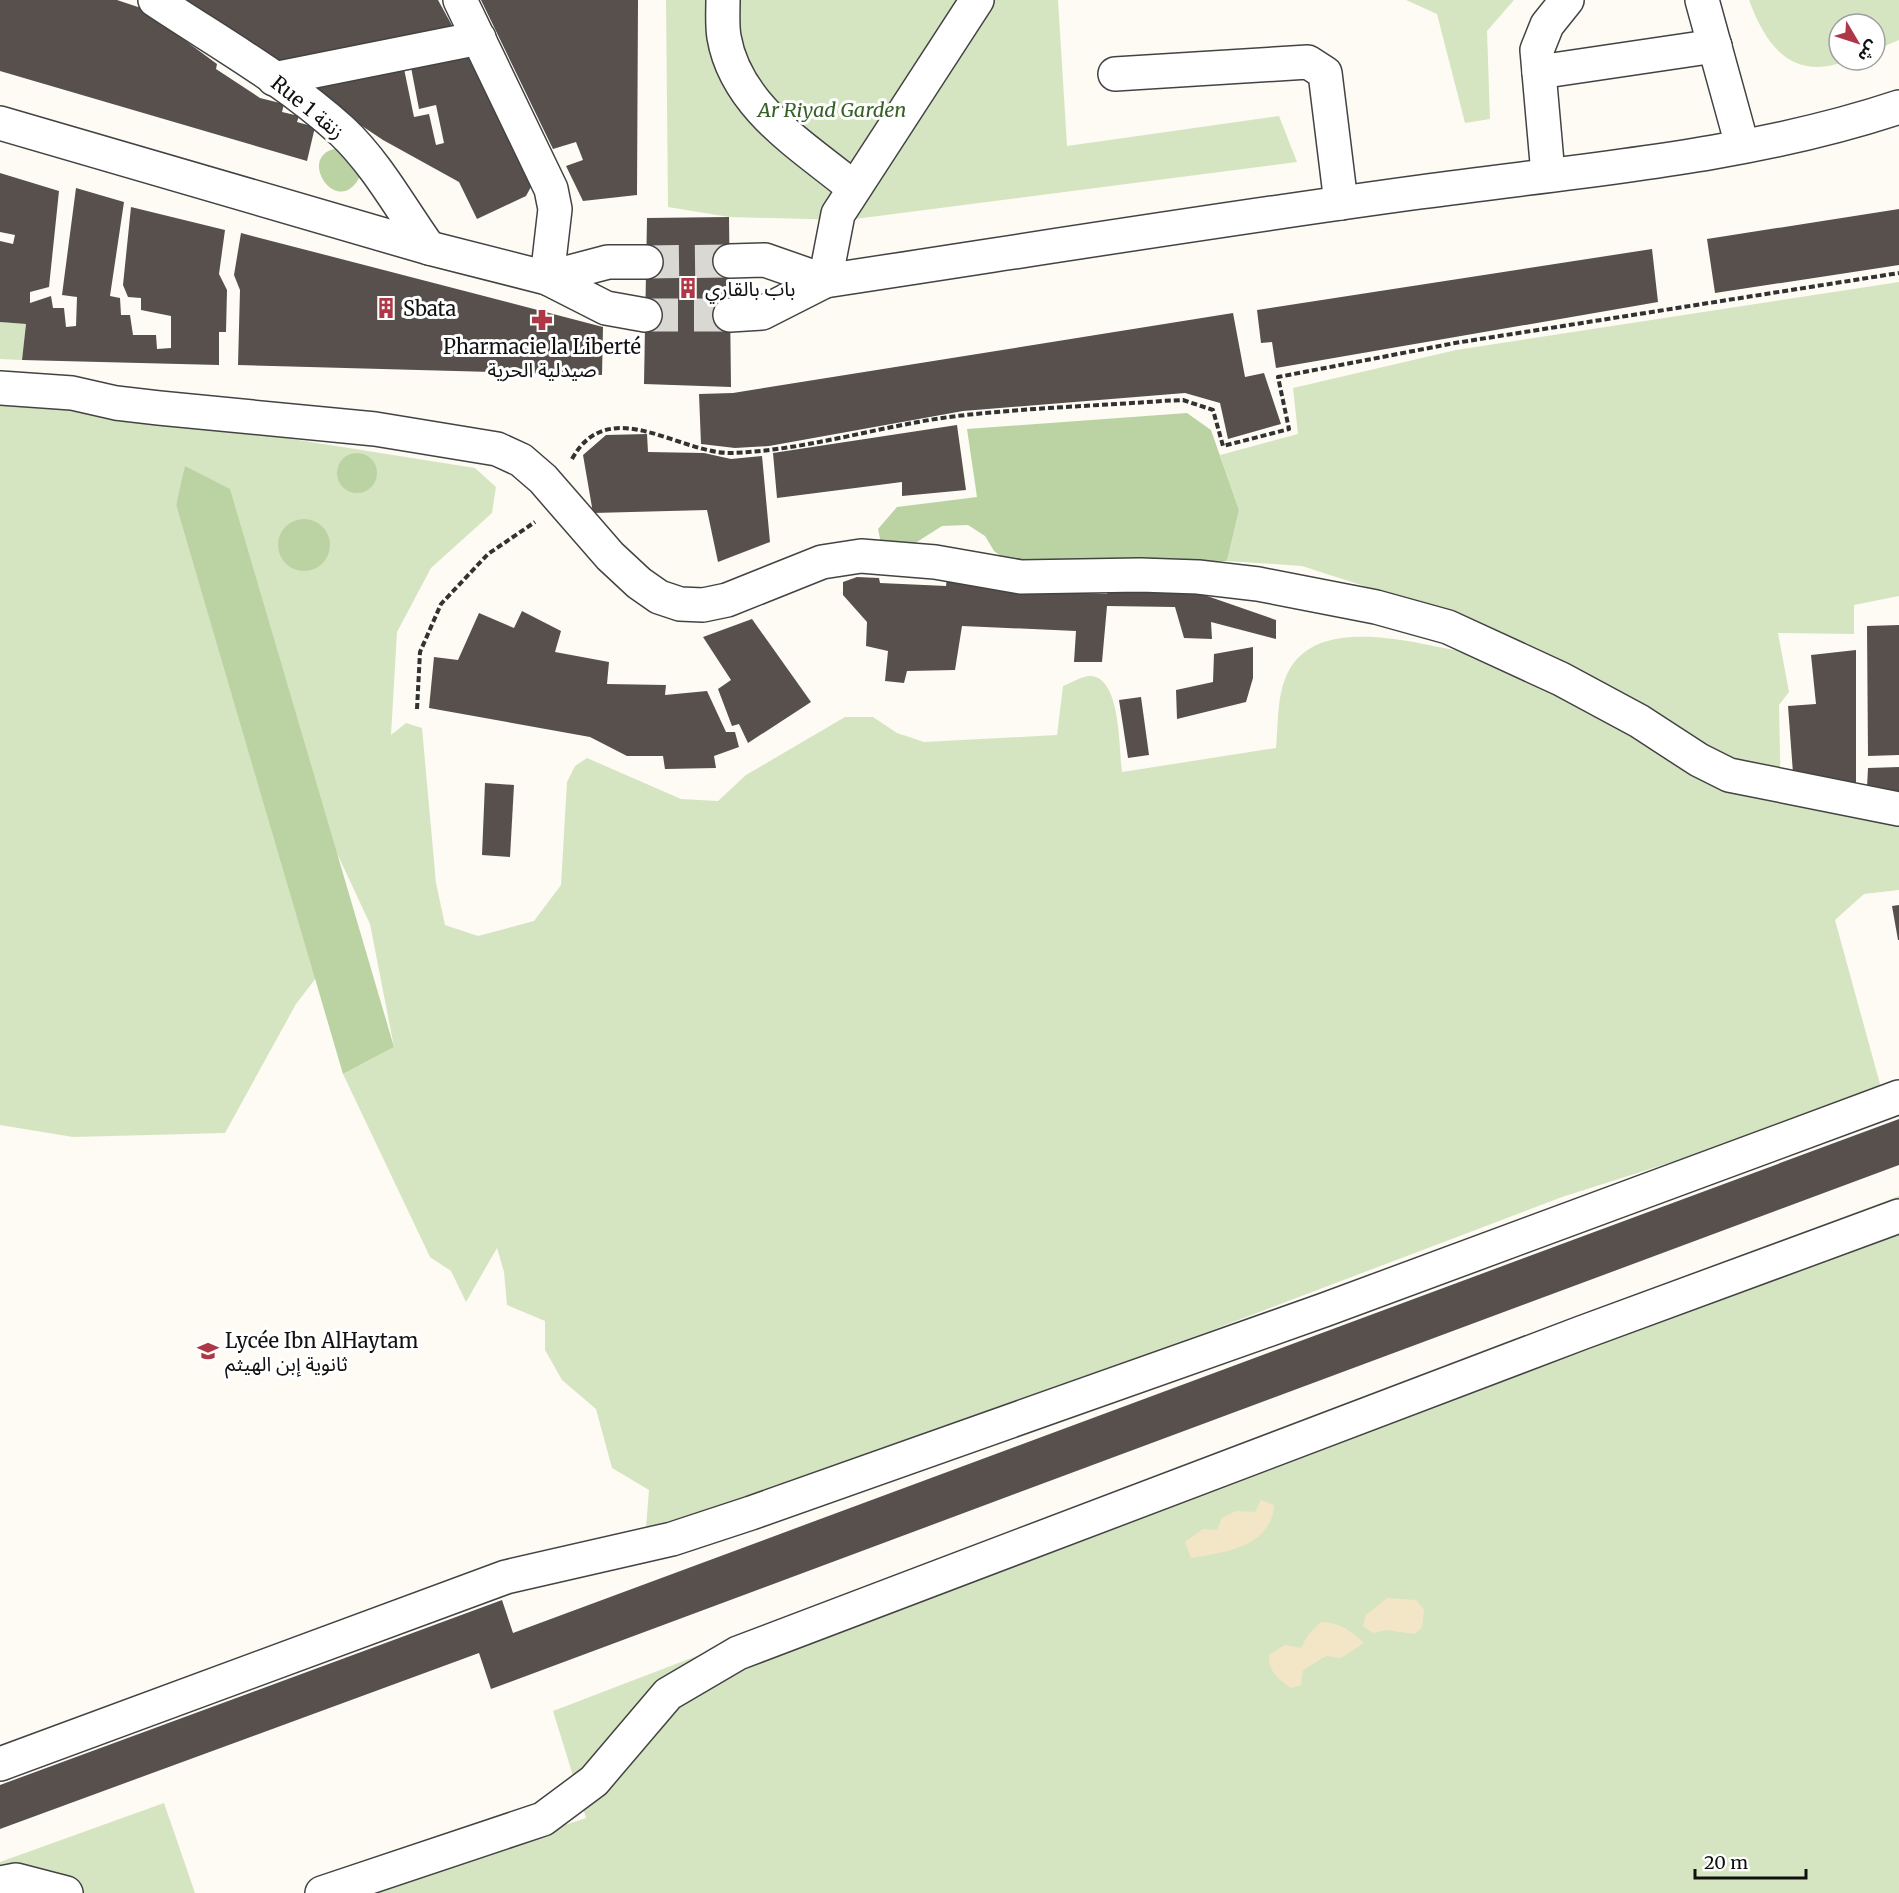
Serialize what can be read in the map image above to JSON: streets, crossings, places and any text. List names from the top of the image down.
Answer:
{
  "streets": {
    "street": ["Rue 1 زنقة"]
  },
  "parks": ["Ar Riyad Garden"],
  "places": {
    "building": ["باب بالقاري", "Sbata"],
    "pharmacy": ["Pharmacie la Liberté صيدلية الحرية"],
    "school or university": ["Lycée Ibn AlHaytam ثانوية إبن الهيثم"]
  },
  "scale_bar": "20 m",
  "north": "bottom right"
}
